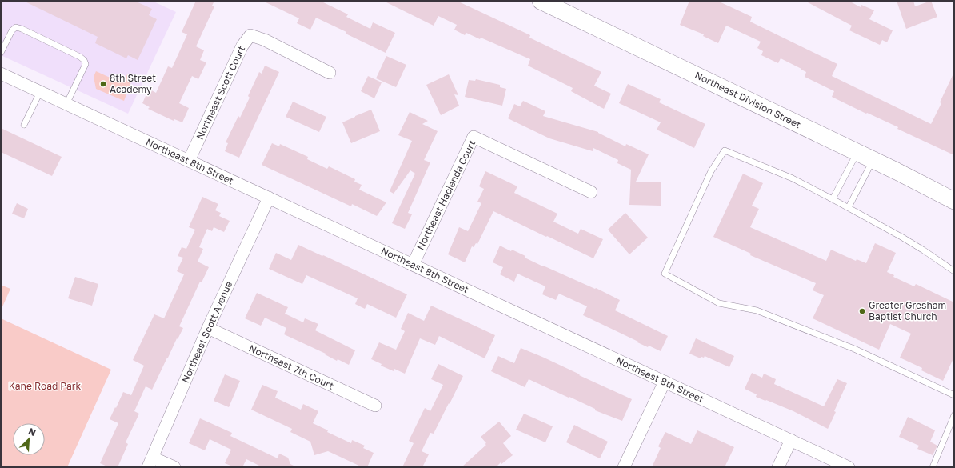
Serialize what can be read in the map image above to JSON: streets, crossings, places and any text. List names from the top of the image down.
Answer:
{
  "streets": {
    "street": [
      "Northeast Scott Court",
      "Northeast Division Street",
      "Northeast 8th Street",
      "Northeast Hacienda Court",
      "Northeast Scott Avenue",
      "Northeast 7th Court"
    ]
  },
  "crossings": [
    ["Northeast Scott Court", "Northeast 8th Street"],
    ["Northeast 8th Street", "Northeast Hacienda Court"],
    ["Northeast 8th Street", "Northeast Scott Avenue"],
    ["Northeast Scott Avenue", "Northeast 7th Court"]
  ],
  "parks": ["Kane Road Park"],
  "places": ["8th Street Academy", "Greater Gresham Baptist Church"],
  "north": "top right"
}
